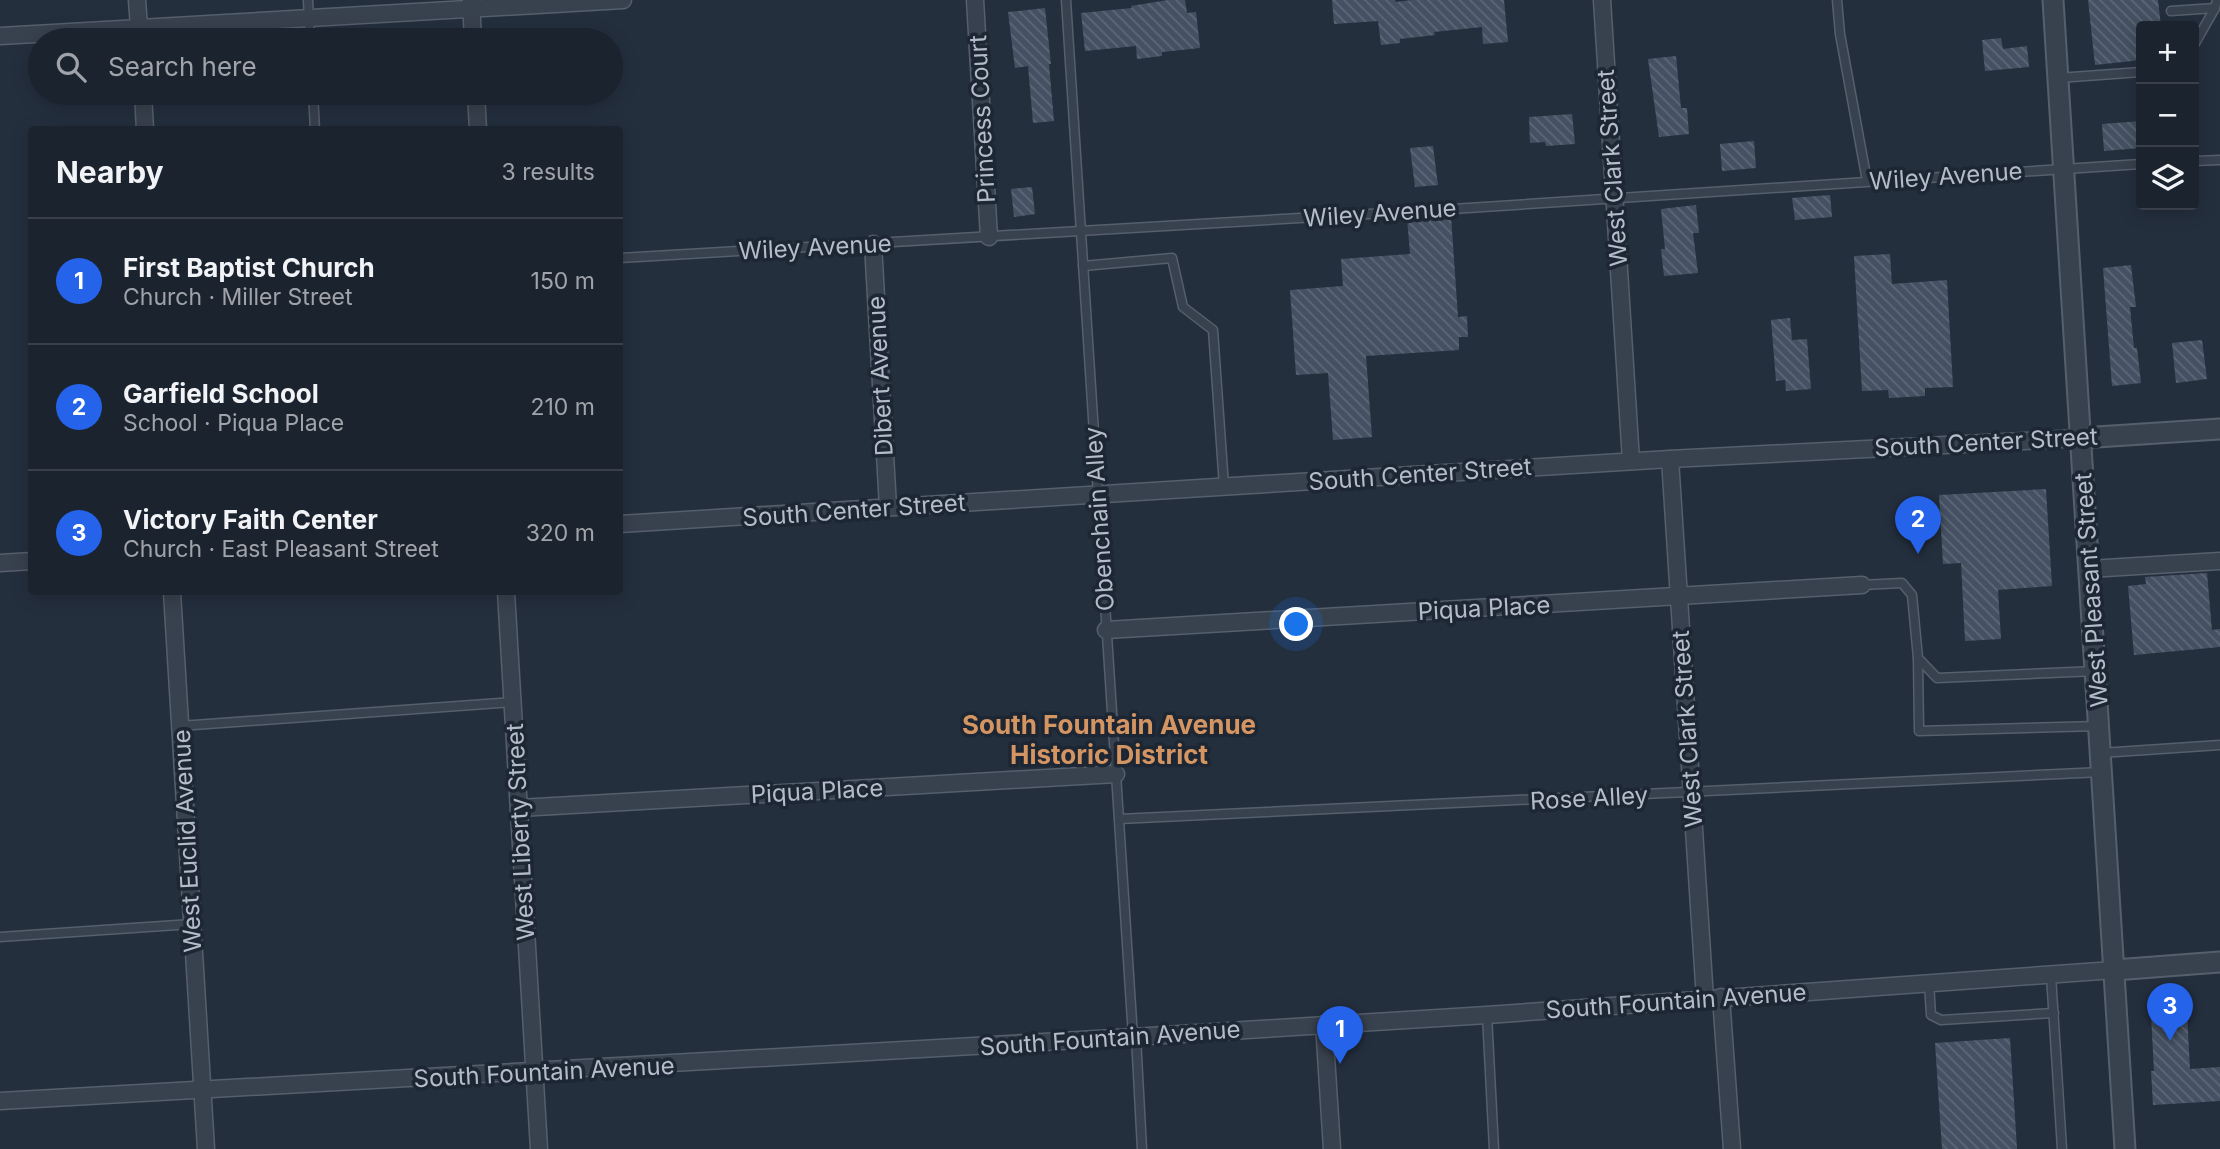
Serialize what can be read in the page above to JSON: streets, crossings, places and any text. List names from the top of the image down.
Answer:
{
  "streets": {
    "street": [
      "Princess Court",
      "West Clark Street",
      "Dibert Avenue",
      "South Center Street",
      "West Pleasant Street",
      "Piqua Place",
      "West Liberty Street",
      "West Euclid Avenue",
      "South Fountain Avenue"
    ],
    "lane": ["Wiley Avenue", "Obenchain Alley", "Rose Alley"]
  },
  "crossings": [
    ["Princess Court", "Wiley Avenue"],
    ["West Clark Street", "Wiley Avenue"],
    ["West Clark Street", "South Center Street"],
    ["West Clark Street", "Piqua Place"],
    ["West Clark Street", "Rose Alley"],
    ["West Clark Street", "South Fountain Avenue"],
    ["Wiley Avenue", "Dibert Avenue"],
    ["Wiley Avenue", "Obenchain Alley"],
    ["Wiley Avenue", "West Pleasant Street"],
    ["Dibert Avenue", "South Center Street"],
    ["South Center Street", "Obenchain Alley"],
    ["South Center Street", "West Pleasant Street"],
    ["Obenchain Alley", "Piqua Place"],
    ["Obenchain Alley", "Rose Alley"],
    ["Obenchain Alley", "South Fountain Avenue"],
    ["West Pleasant Street", "Rose Alley"],
    ["West Pleasant Street", "South Fountain Avenue"],
    ["Piqua Place", "West Liberty Street"],
    ["West Liberty Street", "South Fountain Avenue"],
    ["West Euclid Avenue", "South Fountain Avenue"]
  ],
  "districts": ["South Fountain Avenue Historic District"],
  "page": {
    "map_buttons": ["+", "−"],
    "search": "Search here",
    "heading": ["Nearby", "3 results"],
    "list": [
      {
        "mark": "1",
        "name": "First Baptist Church",
        "note": "Church · Miller Street",
        "value": "150 m"
      },
      {
        "mark": "2",
        "name": "Garfield School",
        "note": "School · Piqua Place",
        "value": "210 m"
      },
      {
        "mark": "3",
        "name": "Victory Faith Center",
        "note": "Church · East Pleasant Street",
        "value": "320 m"
      }
    ],
    "pins": ["2", "3", "1"]
  }
}
